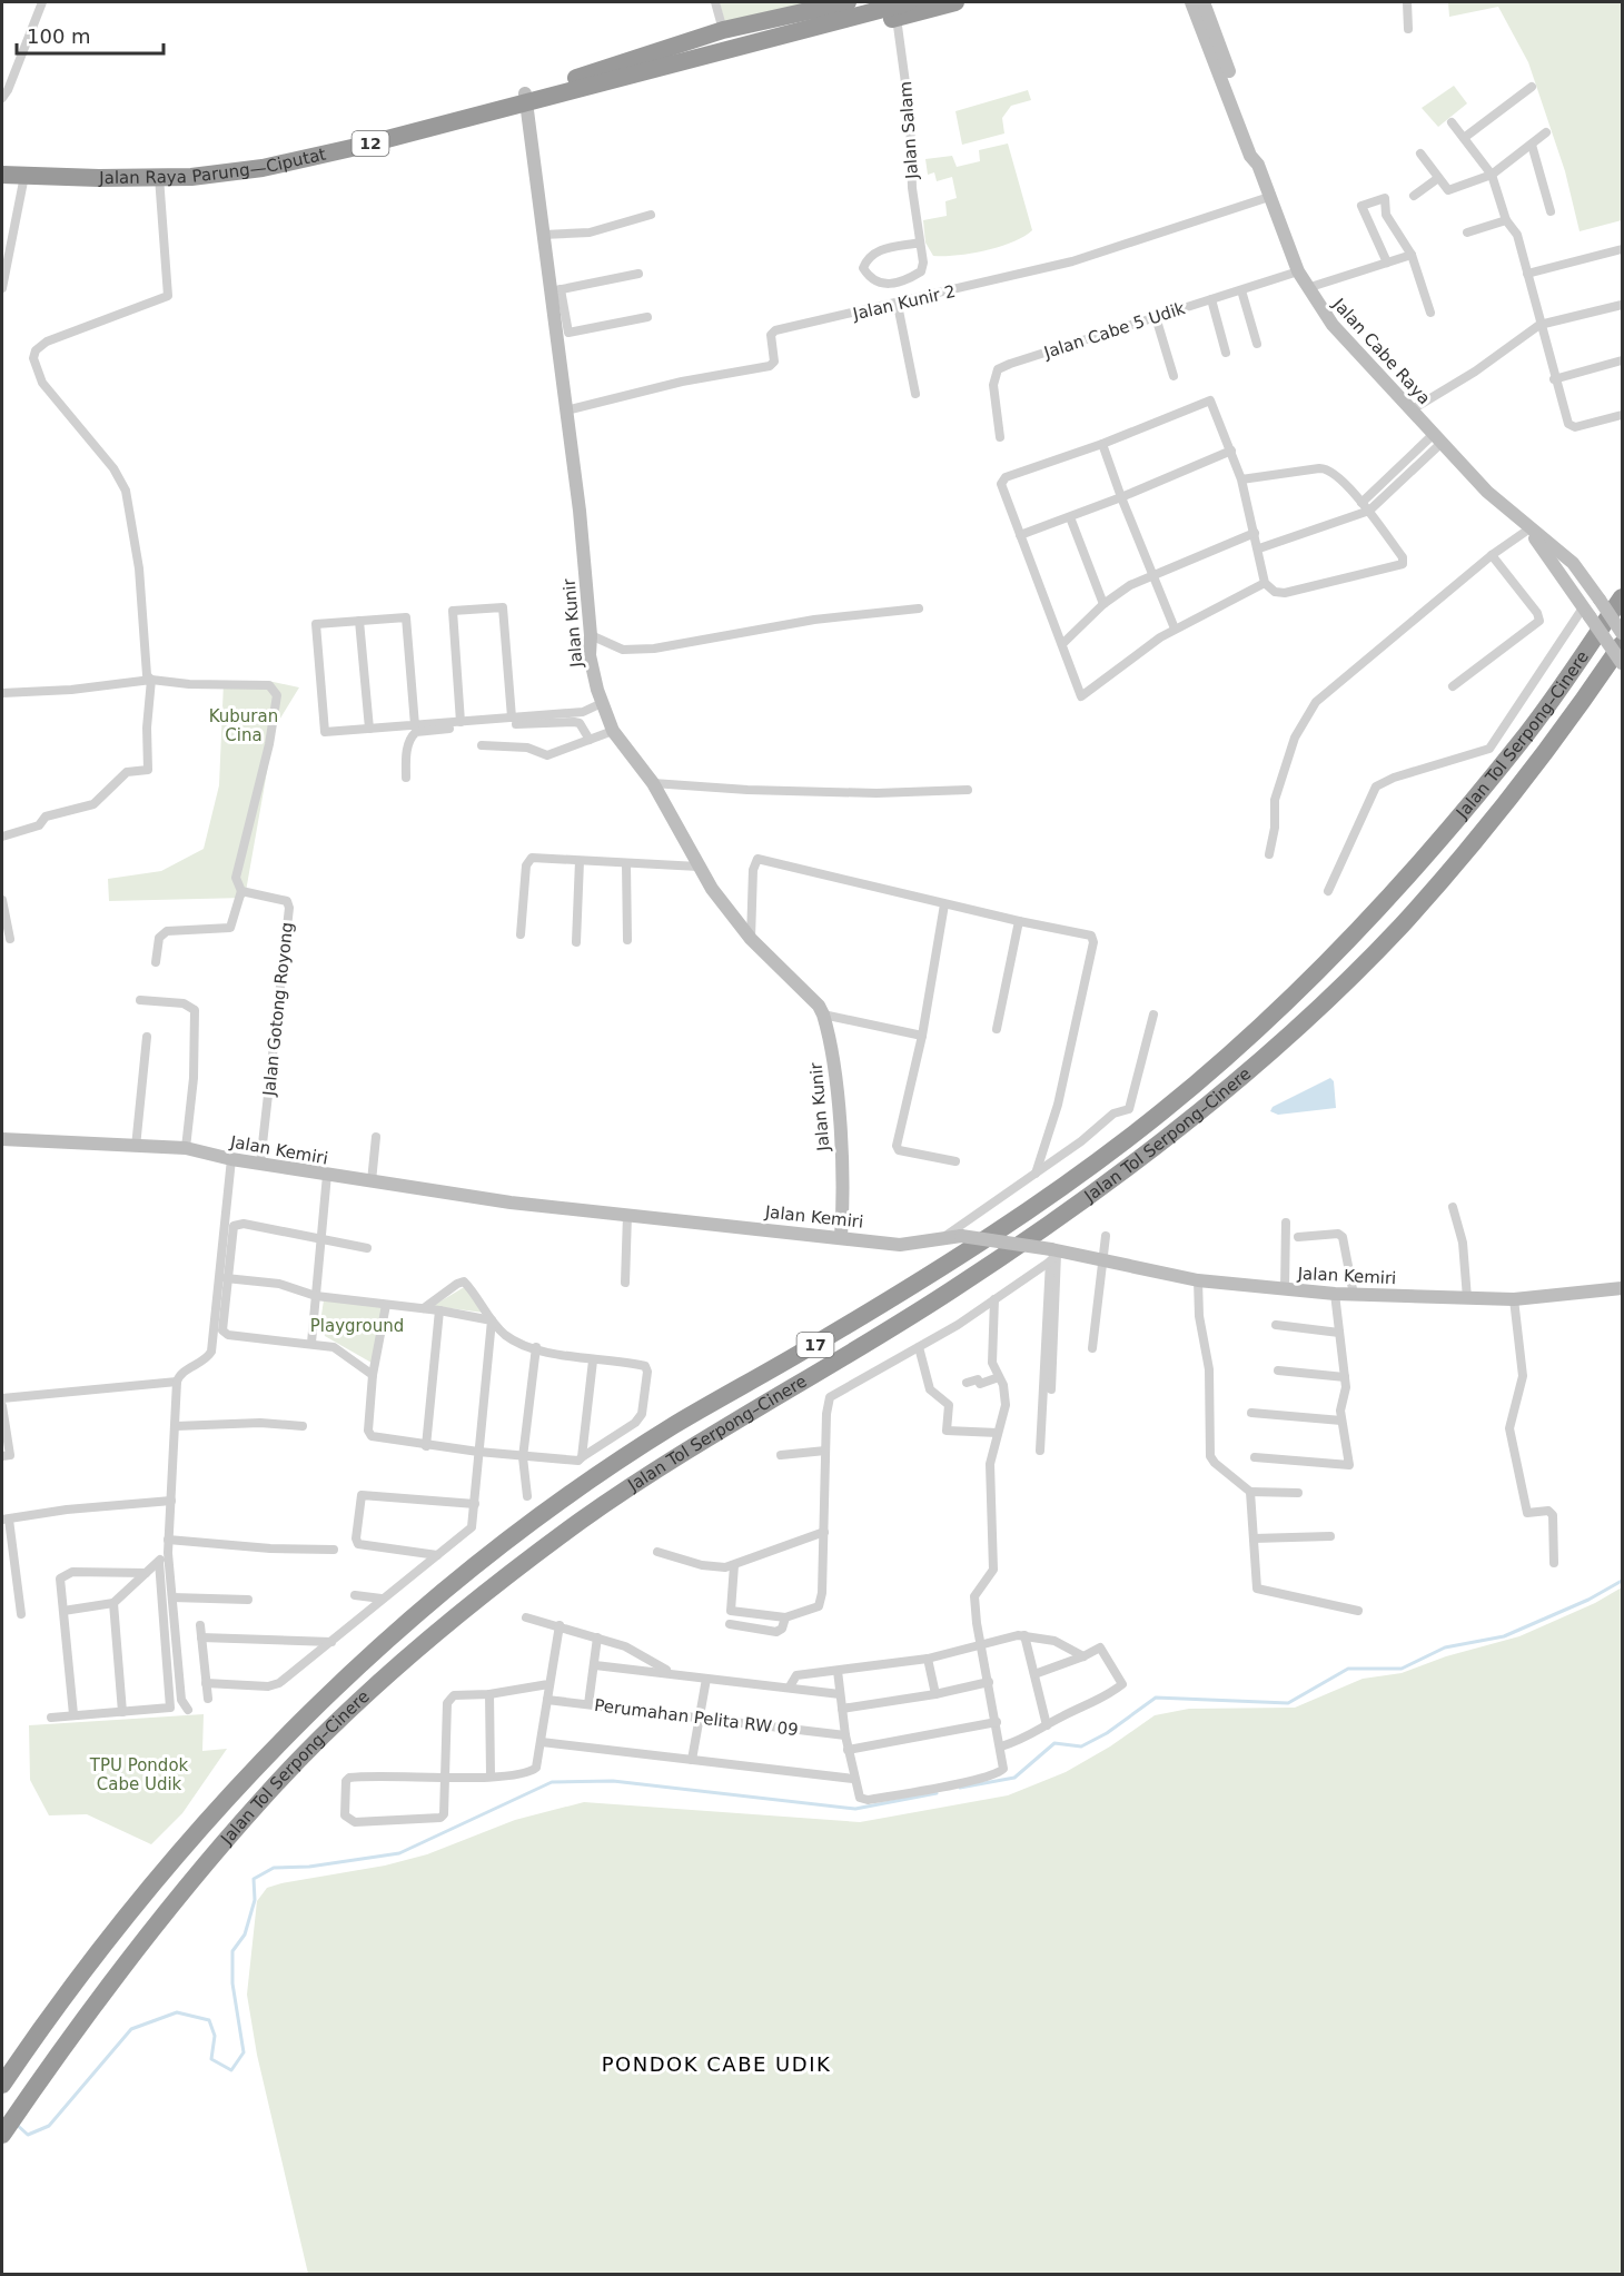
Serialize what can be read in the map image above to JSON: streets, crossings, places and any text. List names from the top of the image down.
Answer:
{
  "streets": {
    "highway": [
      "12",
      "Jalan Raya Parung—Ciputat",
      "Jalan Tol Serpong–Cinere",
      "17"
    ],
    "street": [
      "Jalan Salam",
      "Jalan Kunir 2",
      "Jalan Cabe 5 Udik",
      "Jalan Cabe Raya",
      "Jalan Kunir",
      "Jalan Gotong Royong",
      "Jalan Kemiri",
      "Perumahan Pelita RW 09"
    ]
  },
  "crossings": [
    ["12", "Jalan Raya Parung—Ciputat"],
    ["Jalan Raya Parung—Ciputat", "Jalan Kunir"],
    ["Jalan Kunir 2", "Jalan Cabe Raya"],
    ["Jalan Kunir 2", "Jalan Kunir"],
    ["Jalan Cabe 5 Udik", "Jalan Cabe Raya"],
    ["Jalan Kunir", "Jalan Kemiri"],
    ["Jalan Gotong Royong", "Jalan Kemiri"]
  ],
  "districts": ["PONDOK CABE UDIK"],
  "parks": ["Kuburan Cina", "Playground", "TPU Pondok Cabe Udik"],
  "scale_bar": "100 m"
}
